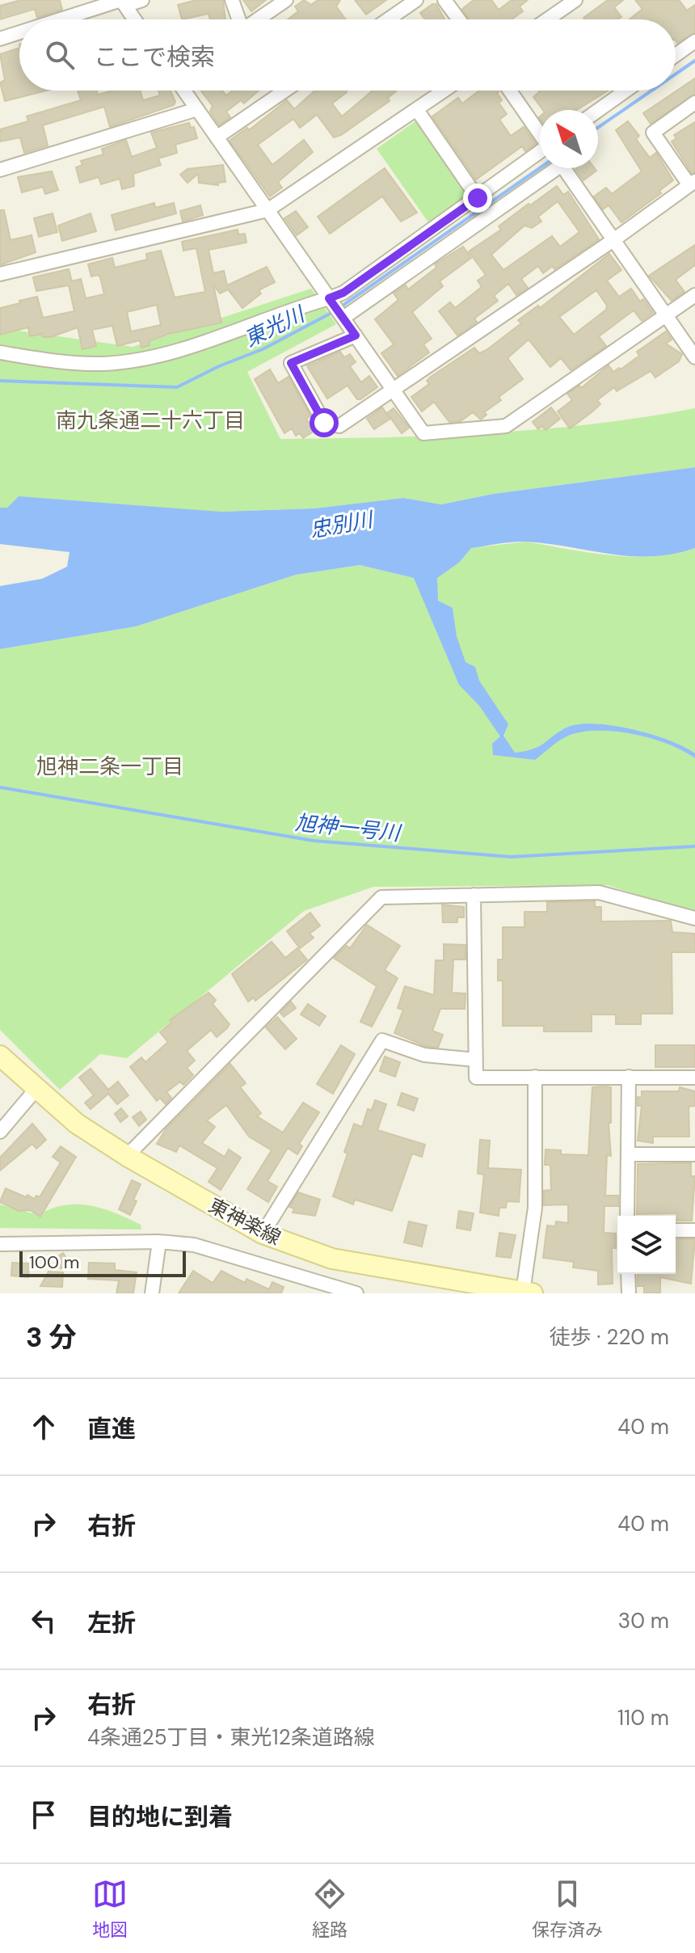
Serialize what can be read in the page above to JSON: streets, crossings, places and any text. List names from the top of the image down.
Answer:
{
  "streets": {
    "street": ["東神楽線"]
  },
  "districts": ["南九条通二十六丁目", "旭神二条一丁目"],
  "water": ["東光川", "忠別川", "旭神一号川"],
  "scale_bar": "100 m",
  "north": "top left",
  "page": {
    "search": "ここで検索",
    "scale": "100 m",
    "heading": ["3 分", "徒歩 · 220 m"],
    "list": [
      ["直進", "40 m"],
      ["右折", "40 m"],
      ["左折", "30 m"],
      ["右折", "4条通25丁目・東光12条道路線", "110 m"],
      "目的地に到着"
    ],
    "nav": ["地図", "経路", "保存済み"]
  }
}
